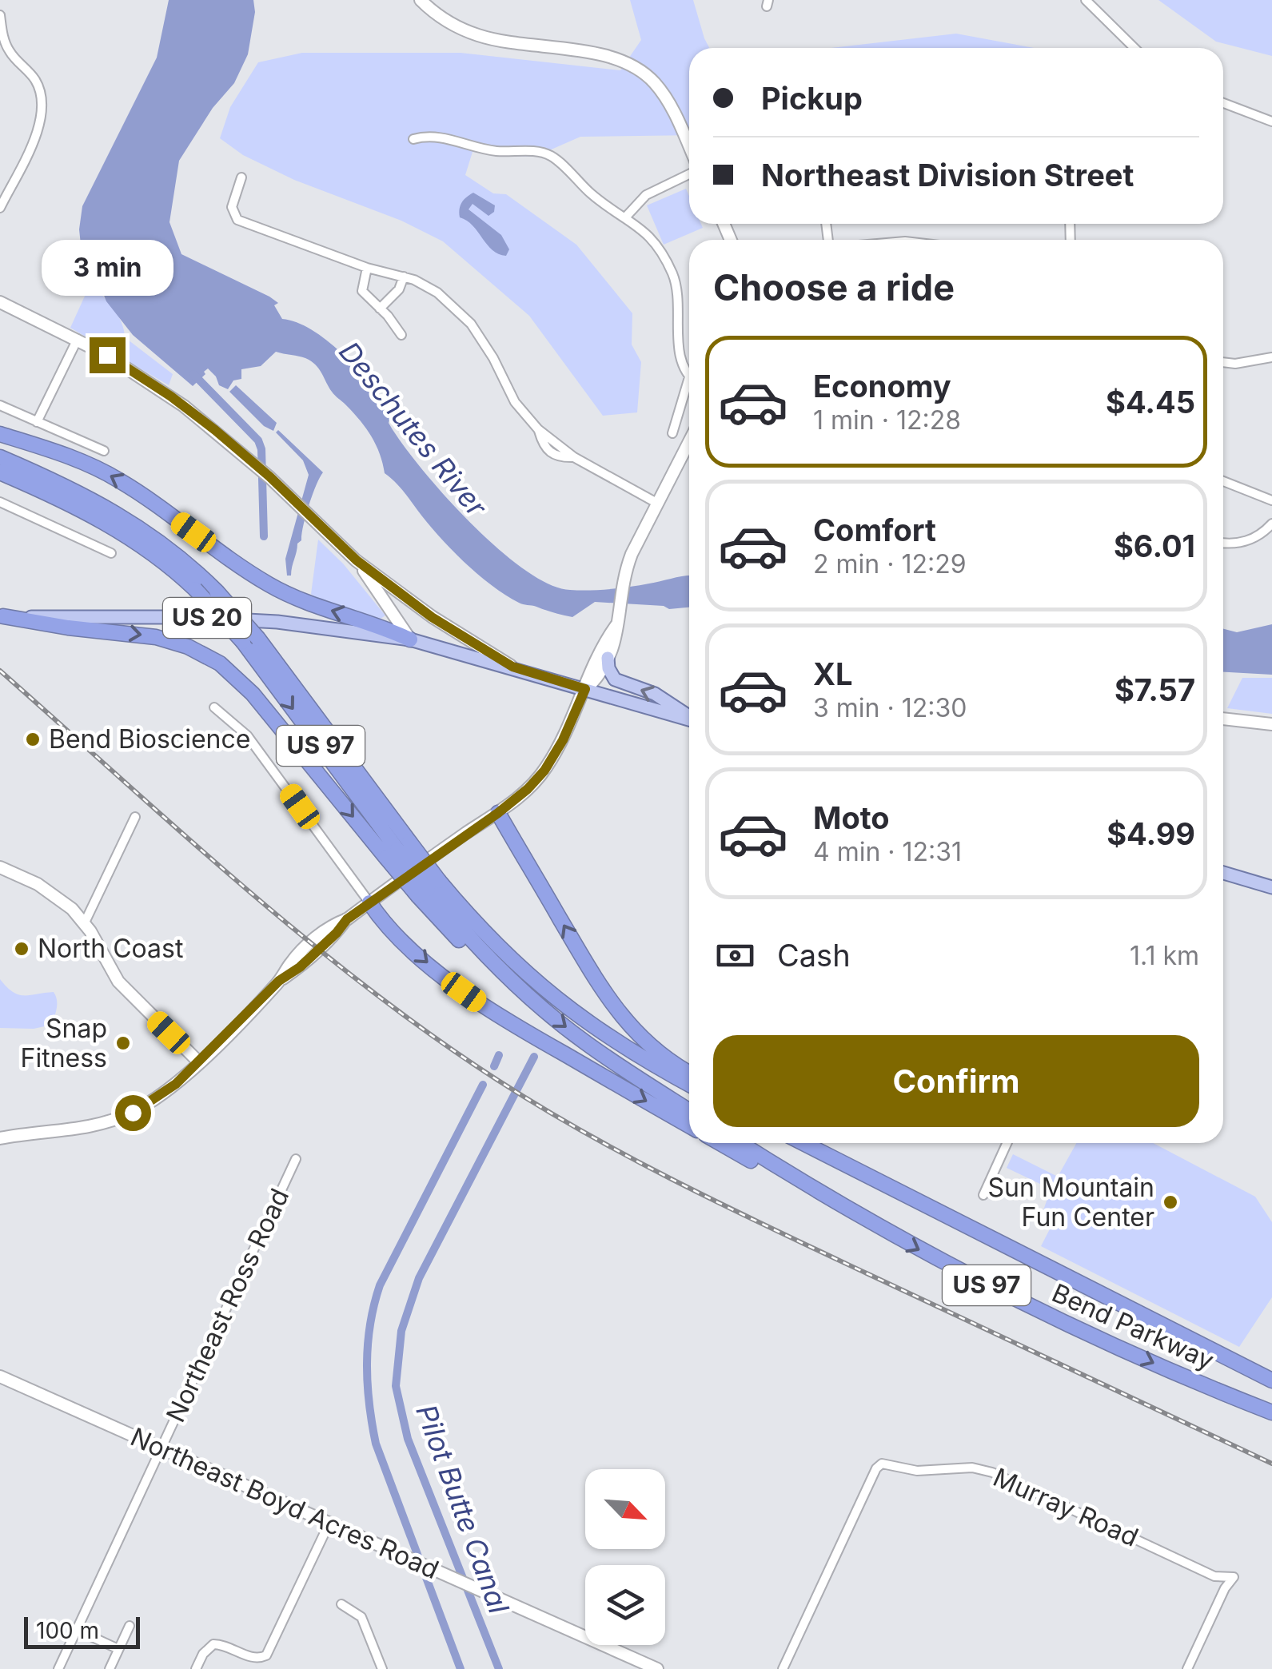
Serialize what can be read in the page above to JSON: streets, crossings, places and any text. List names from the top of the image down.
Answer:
{
  "streets": {
    "highway": ["US 97", "Bend Parkway"],
    "main road": ["US 20", "Northeast Boyd Acres Road"],
    "street": ["Northeast Ross Road", "Murray Road"]
  },
  "crossings": [
    ["Northeast Ross Road", "Northeast Boyd Acres Road"]
  ],
  "water": ["Deschutes River", "Pilot Butte Canal"],
  "places": [
    "Bend Bioscience",
    "North Coast",
    "Snap Fitness",
    "Sun Mountain Fun Center"
  ],
  "scale_bar": "100 m",
  "north": "bottom right",
  "page": {
    "banner": ["Pickup", "Northeast Division Street"],
    "bubble": "3 min",
    "heading": "Choose a ride",
    "list": [
      {
        "name": "Economy",
        "note": "1 min · 12:28",
        "value": "$4.45"
      },
      {
        "name": "Comfort",
        "note": "2 min · 12:29",
        "value": "$6.01"
      },
      {
        "name": "XL",
        "note": "3 min · 12:30",
        "value": "$7.57"
      },
      {
        "name": "Moto",
        "note": "4 min · 12:31",
        "value": "$4.99"
      }
    ],
    "pay": ["Cash", "1.1 km"],
    "buttons": "Confirm",
    "scale": "100 m"
  }
}
